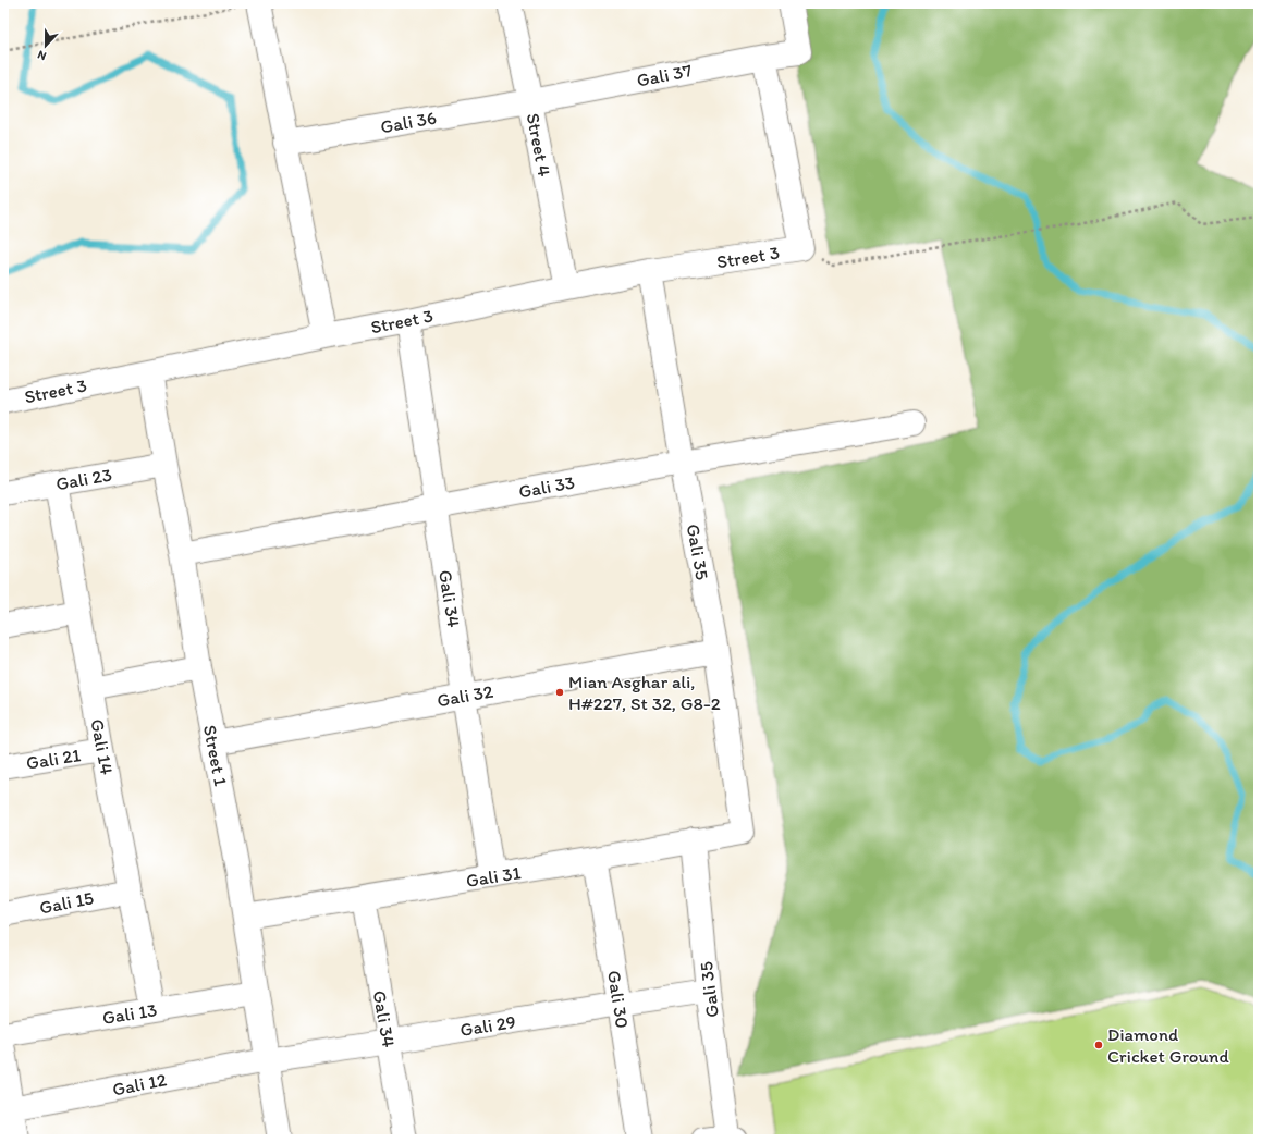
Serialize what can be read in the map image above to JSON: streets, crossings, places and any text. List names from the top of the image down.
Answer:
{
  "streets": {
    "street": [
      "Gali 37",
      "Gali 36",
      "Street 4",
      "Street 3",
      "Gali 23",
      "Gali 33",
      "Gali 35",
      "Gali 34",
      "Gali 32",
      "Gali 14",
      "Street 1",
      "Gali 21",
      "Gali 31",
      "Gali 15",
      "Gali 30",
      "Gali 13",
      "Gali 29",
      "Gali 12"
    ]
  },
  "crossings": [
    ["Gali 37", "Gali 36"],
    ["Gali 37", "Street 4"],
    ["Gali 36", "Street 4"],
    ["Street 4", "Street 3"],
    ["Street 3", "Gali 35"],
    ["Street 3", "Gali 34"],
    ["Street 3", "Street 1"],
    ["Gali 23", "Gali 14"],
    ["Gali 23", "Street 1"],
    ["Gali 33", "Gali 35"],
    ["Gali 33", "Gali 34"],
    ["Gali 33", "Street 1"],
    ["Gali 35", "Gali 32"],
    ["Gali 35", "Gali 31"],
    ["Gali 35", "Gali 29"],
    ["Gali 34", "Gali 32"],
    ["Gali 34", "Gali 31"],
    ["Gali 34", "Gali 29"],
    ["Gali 32", "Street 1"],
    ["Gali 14", "Gali 21"],
    ["Gali 14", "Gali 15"],
    ["Gali 14", "Gali 13"],
    ["Street 1", "Gali 31"],
    ["Street 1", "Gali 13"],
    ["Street 1", "Gali 29"],
    ["Street 1", "Gali 12"],
    ["Gali 31", "Gali 30"],
    ["Gali 30", "Gali 29"],
    ["Gali 29", "Gali 12"]
  ],
  "places": ["Mian Asghar ali, H#227, St 32, G8-2", "Diamond Cricket Ground"],
  "north": "bottom"
}
